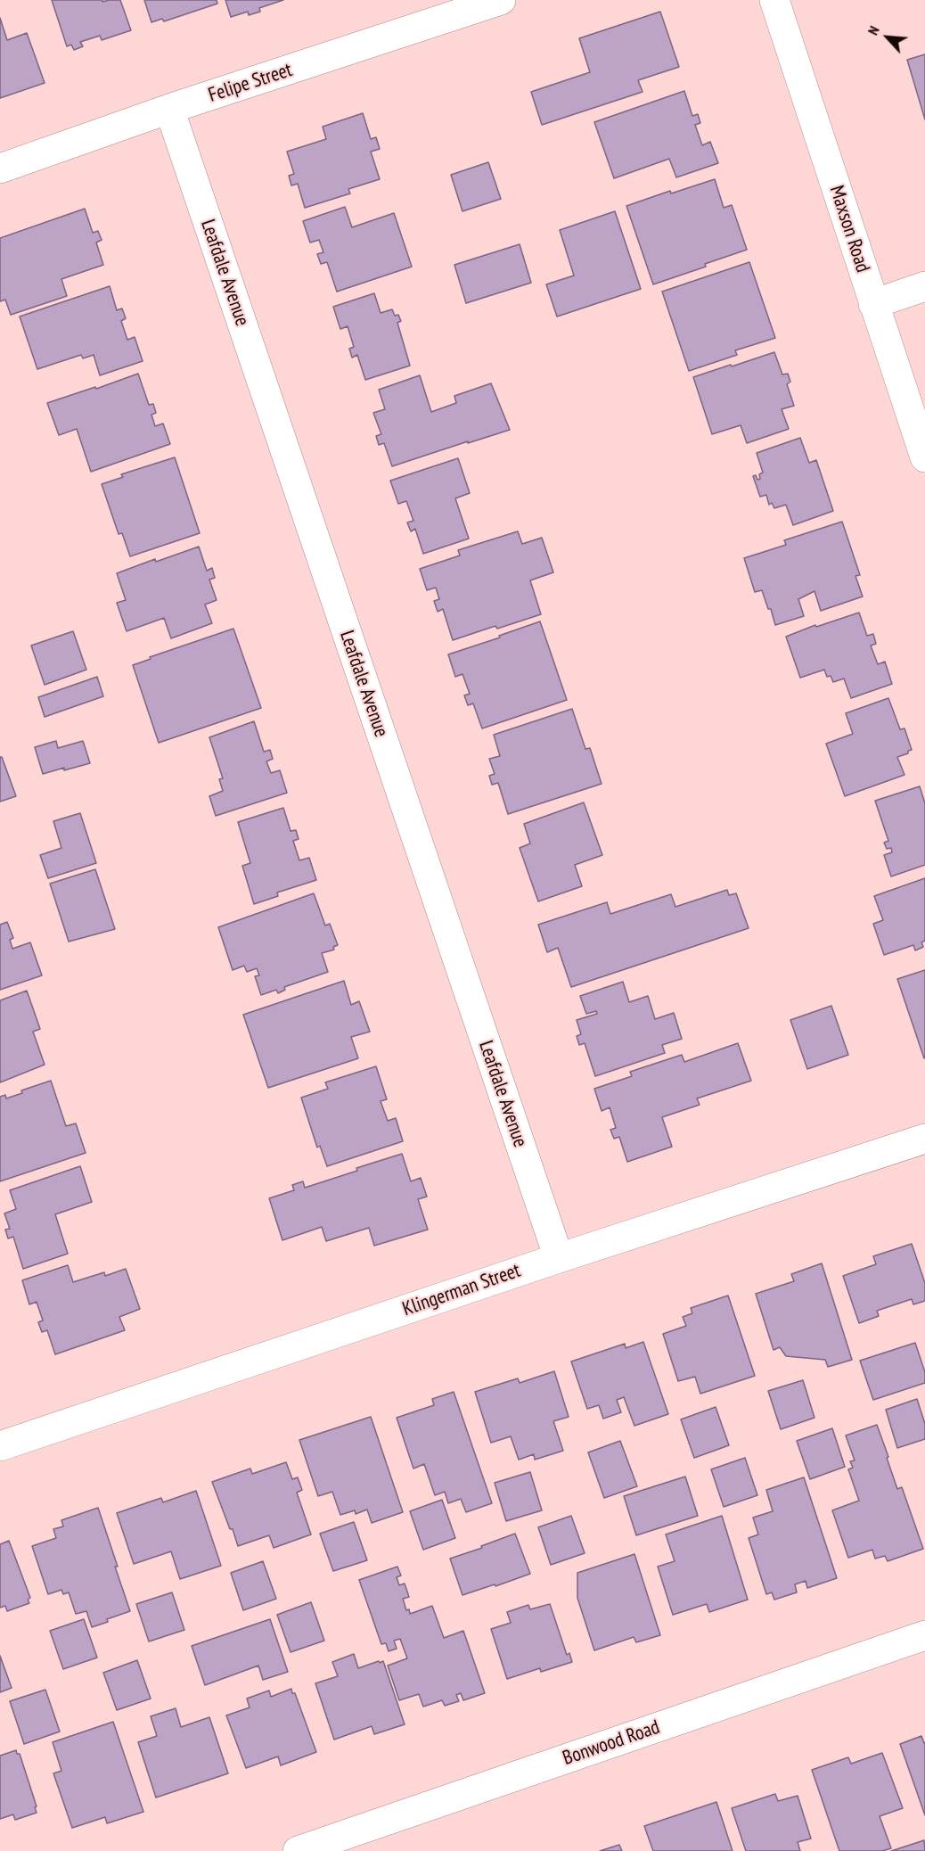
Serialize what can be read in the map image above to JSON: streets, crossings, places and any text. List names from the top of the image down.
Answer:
{
  "streets": {
    "street": [
      "Felipe Street",
      "Maxson Road",
      "Leafdale Avenue",
      "Klingerman Street",
      "Bonwood Road"
    ]
  },
  "crossings": [
    ["Felipe Street", "Leafdale Avenue"],
    ["Leafdale Avenue", "Klingerman Street"]
  ],
  "north": "top left"
}
